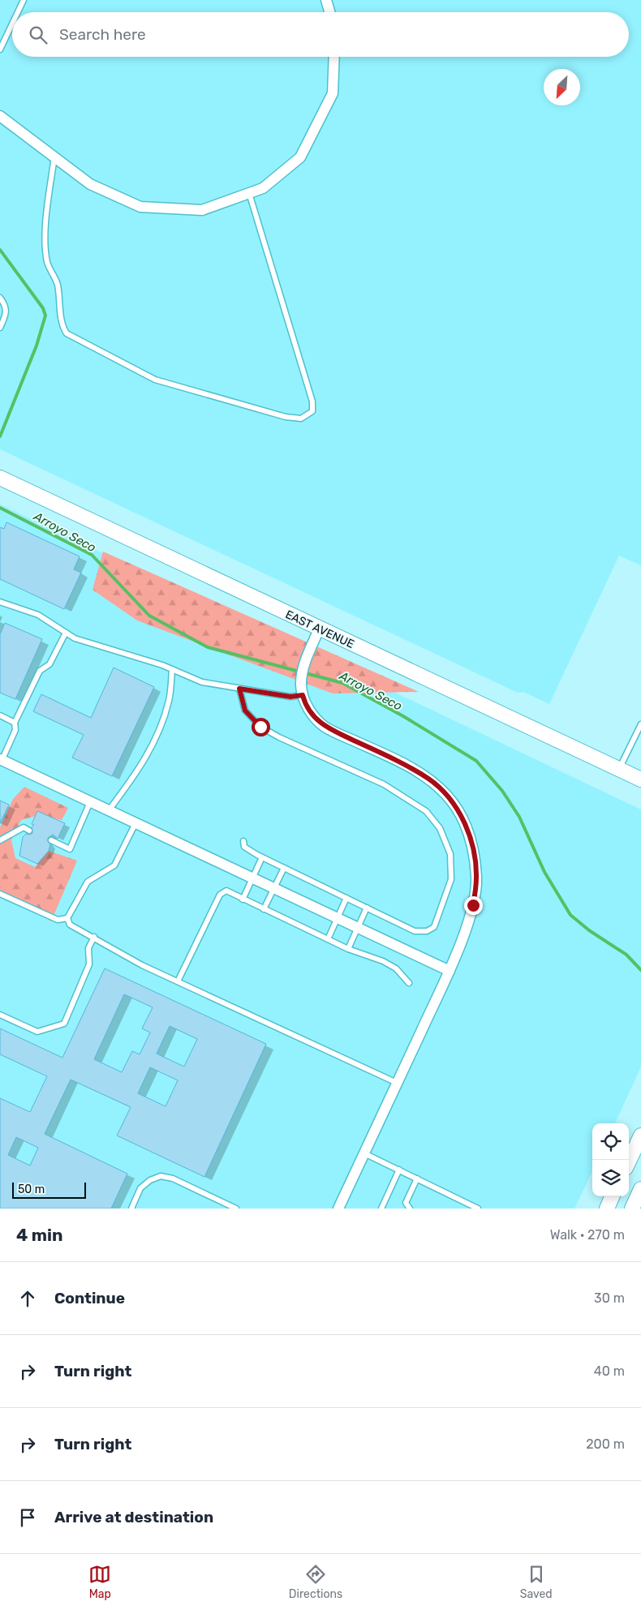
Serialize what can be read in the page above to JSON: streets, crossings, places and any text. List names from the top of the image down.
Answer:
{
  "streets": {
    "street": ["EAST AVENUE"]
  },
  "water": ["Arroyo Seco"],
  "scale_bar": "50 m",
  "north": "bottom left",
  "page": {
    "search": "Search here",
    "scale": "50 m",
    "heading": ["4 min", "Walk · 270 m"],
    "list": [
      ["Continue", "30 m"],
      ["Turn right", "40 m"],
      ["Turn right", "200 m"],
      "Arrive at destination"
    ],
    "nav": ["Map", "Directions", "Saved"]
  }
}
